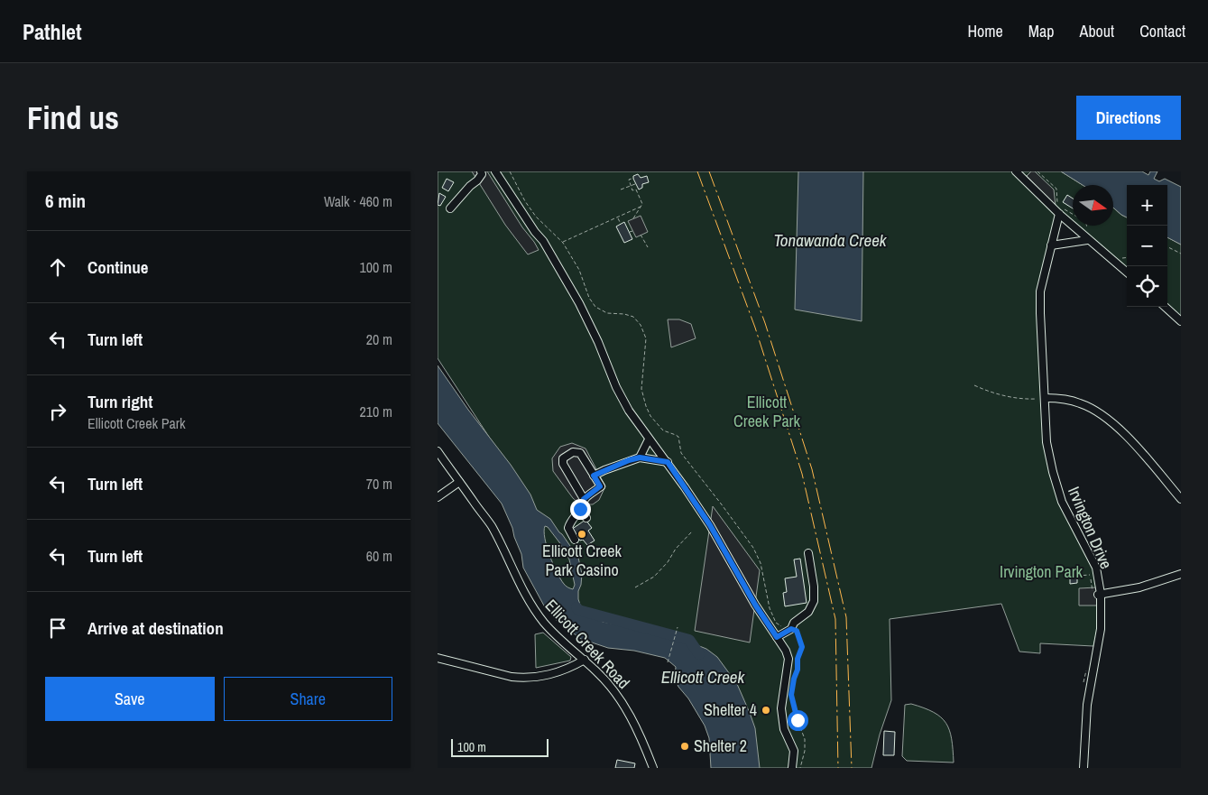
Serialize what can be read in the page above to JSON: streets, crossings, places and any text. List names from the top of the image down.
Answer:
{
  "streets": {
    "street": ["Irvington Drive", "Ellicott Creek Road"]
  },
  "water": ["Tonawanda Creek", "Ellicott Creek"],
  "parks": ["Ellicott Creek Park", "Irvington Park"],
  "places": ["Ellicott Creek Park Casino", "Shelter 4", "Shelter 2"],
  "scale_bar": "100 m",
  "north": "right",
  "page": {
    "header": "Pathlet",
    "nav": [
      "Home",
      "Map",
      "About",
      "Contact"
    ],
    "buttons": [
      "Directions",
      ["Save", "Share"]
    ],
    "title": "Find us",
    "heading": ["6 min", "Walk · 460 m"],
    "map_buttons": ["+", "−"],
    "list": [
      ["Continue", "100 m"],
      ["Turn left", "20 m"],
      ["Turn right", "Ellicott Creek Park", "210 m"],
      ["Turn left", "70 m"],
      ["Turn left", "60 m"],
      "Arrive at destination"
    ],
    "scale": "100 m"
  }
}
